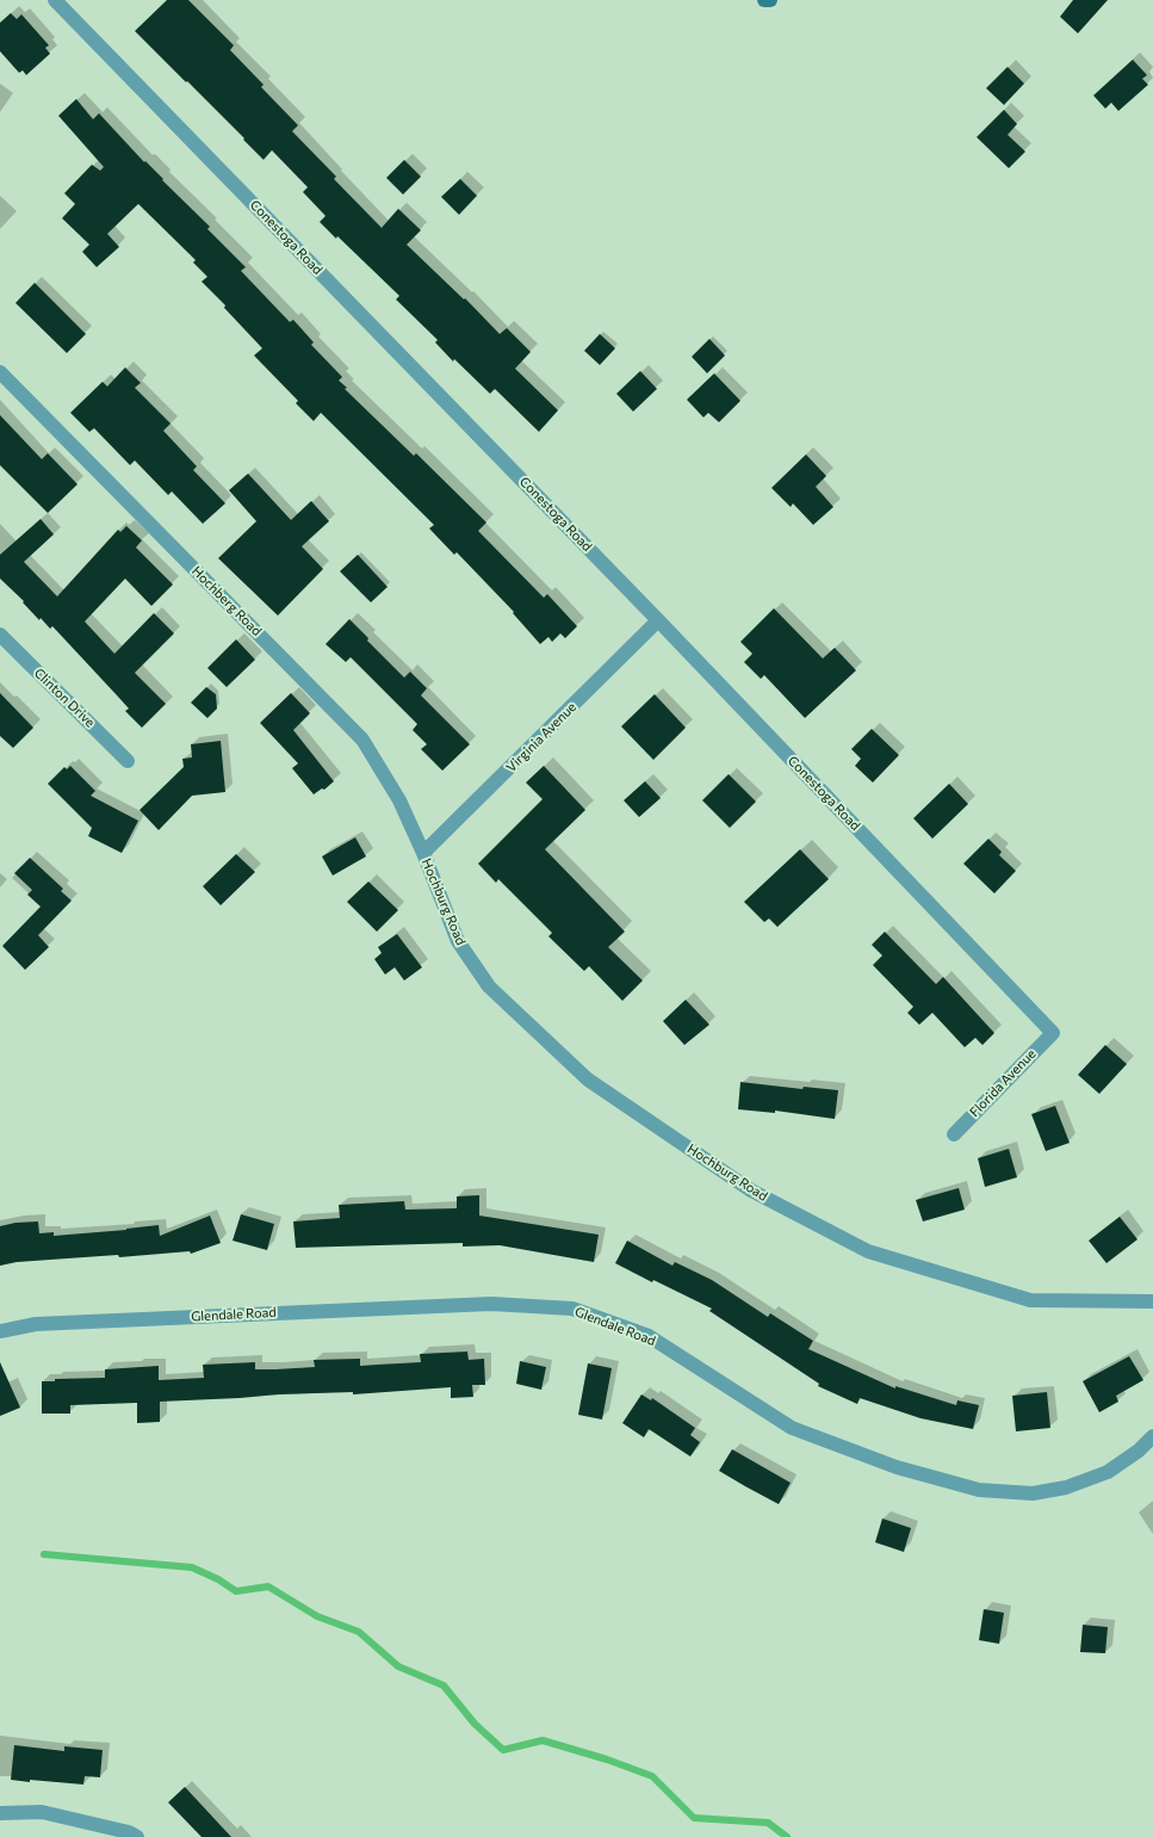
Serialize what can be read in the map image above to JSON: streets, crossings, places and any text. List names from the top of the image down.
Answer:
{
  "streets": {
    "street": [
      "Conestoga Road",
      "Hochberg Road",
      "Clinton Drive",
      "Virginia Avenue",
      "Hochburg Road",
      "Florida Avenue",
      "Glendale Road"
    ]
  },
  "crossings": [
    ["Conestoga Road", "Virginia Avenue"],
    ["Conestoga Road", "Florida Avenue"],
    ["Hochberg Road", "Virginia Avenue"],
    ["Hochberg Road", "Hochburg Road"],
    ["Virginia Avenue", "Hochburg Road"]
  ]
}
